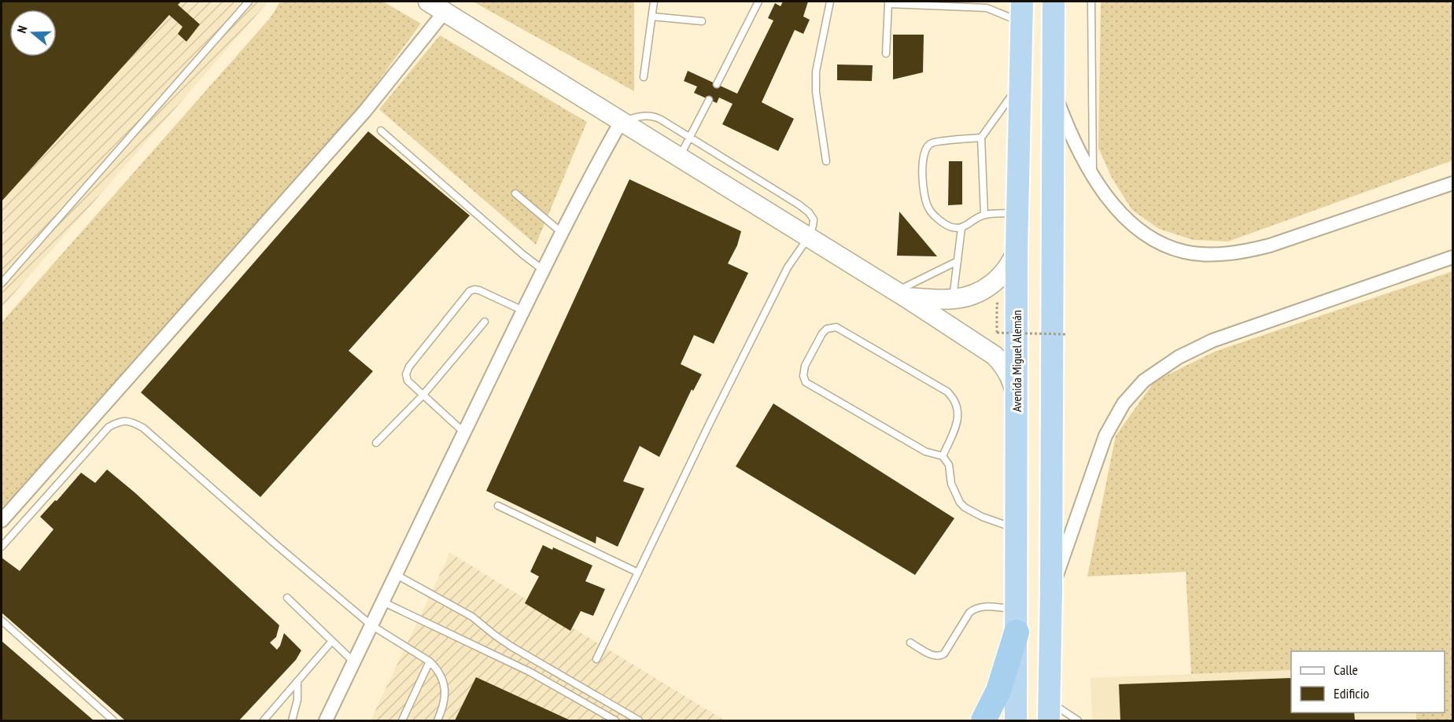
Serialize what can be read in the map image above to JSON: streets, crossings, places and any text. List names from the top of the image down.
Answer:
{
  "streets": {
    "highway": ["Avenida Miguel Alemán"]
  },
  "legend": ["Calle", "Edificio"],
  "north": "left"
}
